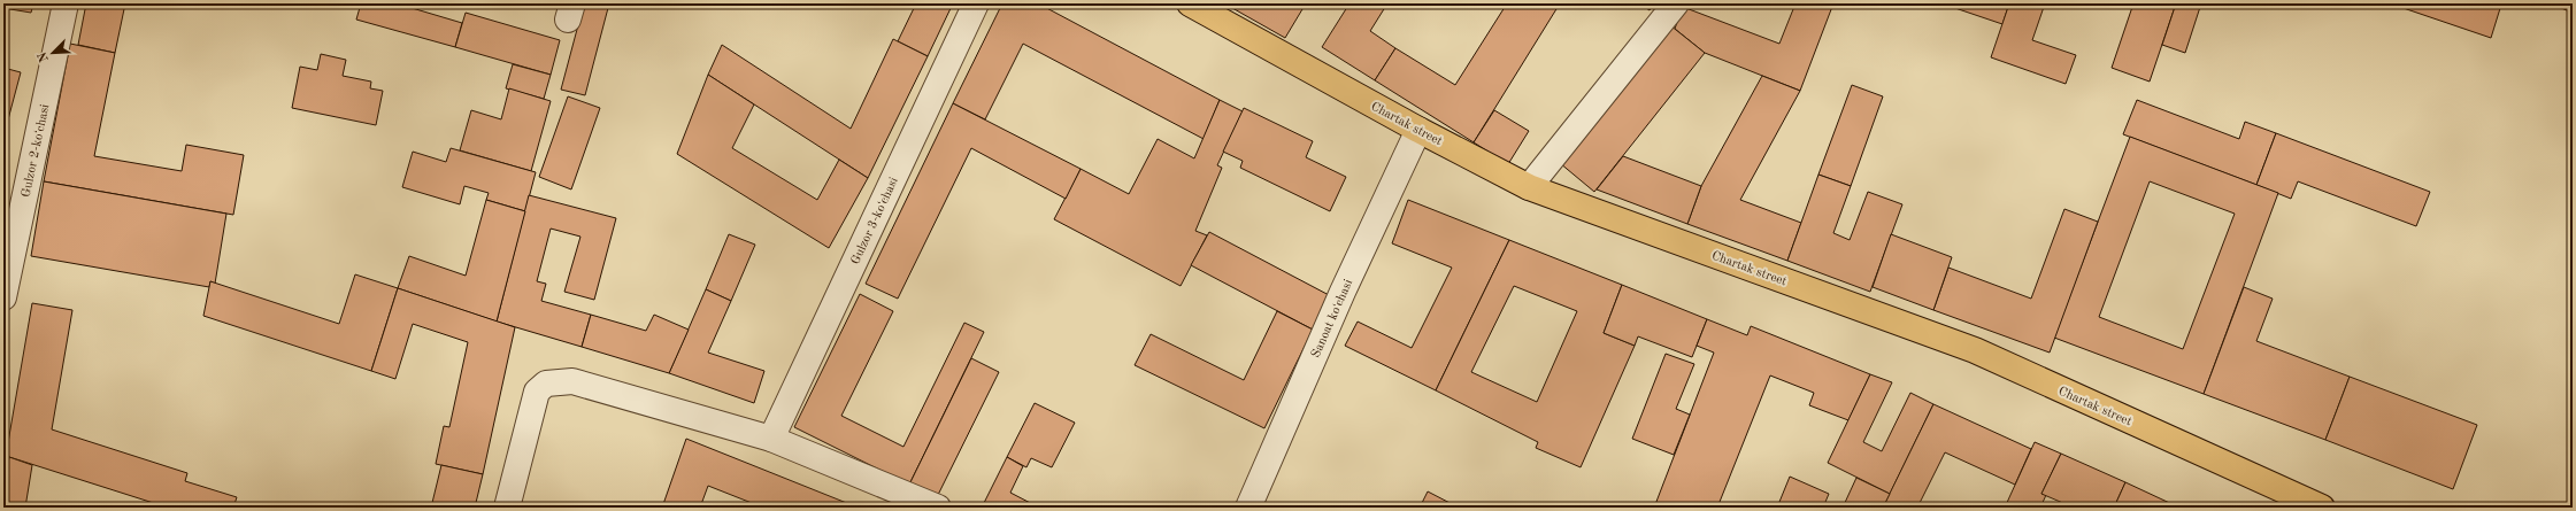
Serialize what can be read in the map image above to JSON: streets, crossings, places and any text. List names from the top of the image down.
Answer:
{
  "streets": {
    "main road": ["Chartak street"],
    "street": ["Gulzor 2-koʻchasi", "Gulzor 3-koʻchasi", "Sanoat koʻchasi"]
  },
  "crossings": [
    ["Chartak street", "Sanoat koʻchasi"]
  ],
  "north": "bottom left"
}
